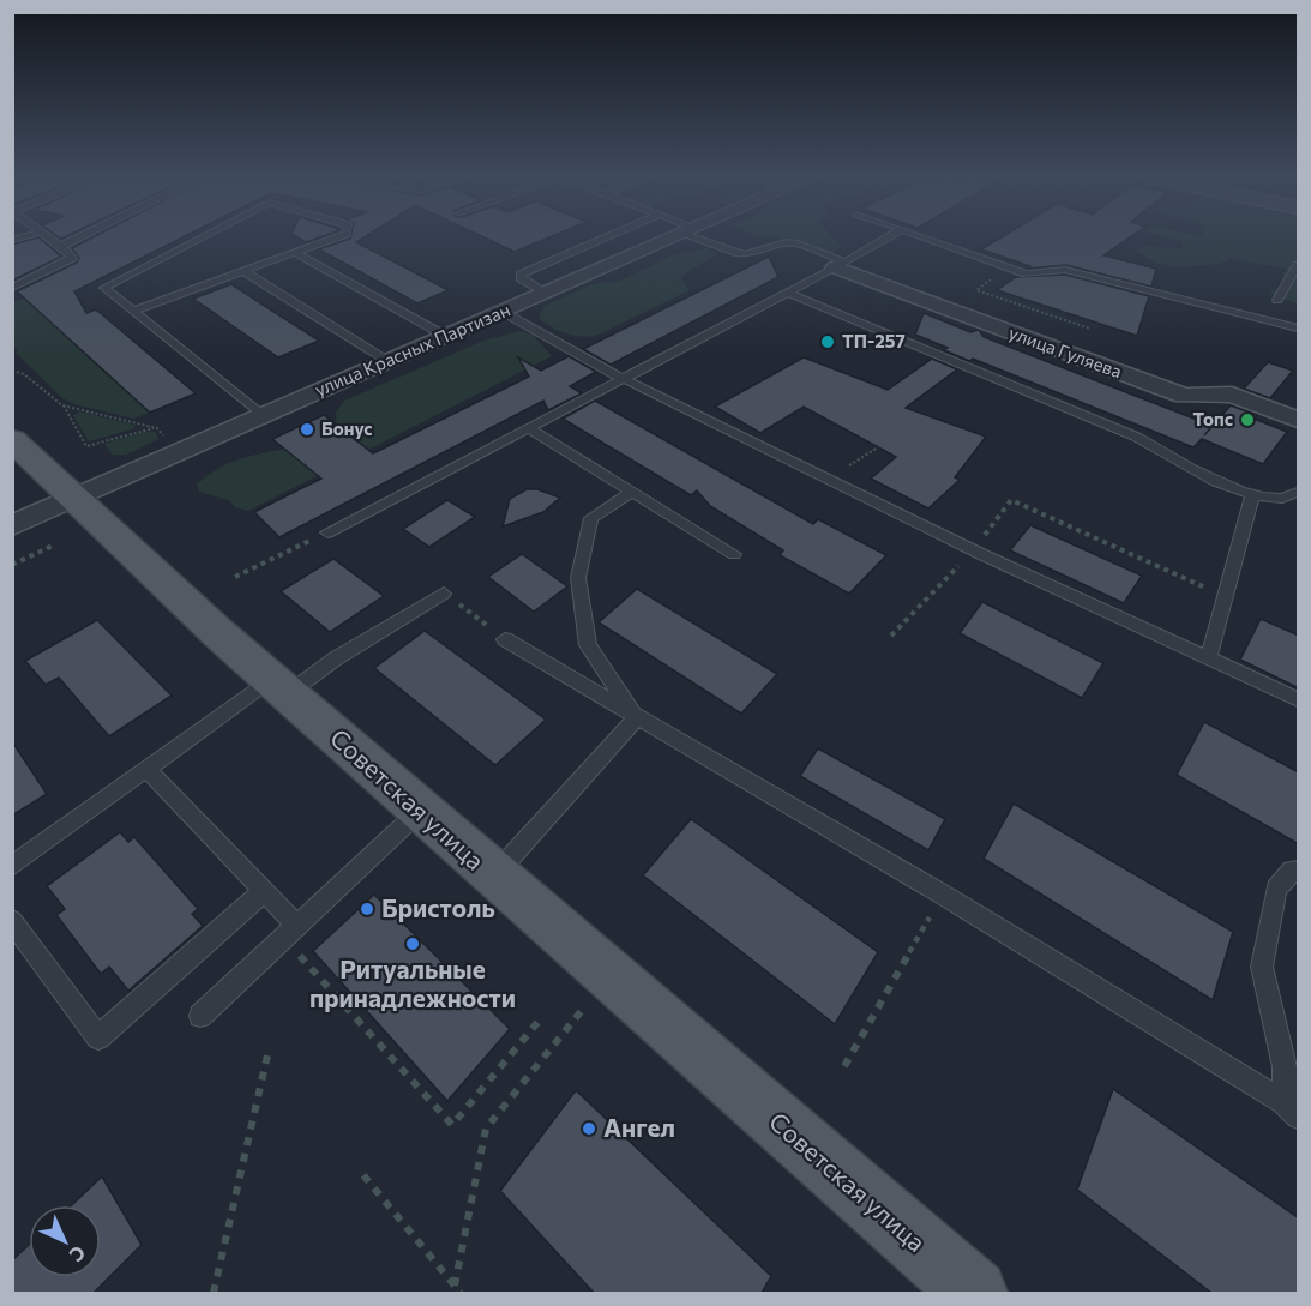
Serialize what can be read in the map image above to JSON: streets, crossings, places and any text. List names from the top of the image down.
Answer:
{
  "streets": {
    "main road": ["Советская улица"],
    "street": ["улица Красных Партизан", "улица Гуляева"]
  },
  "crossings": [
    ["улица Красных Партизан", "Советская улица"]
  ],
  "places": [
    "ТП-257",
    "Топс",
    "Бонус",
    "Бристоль",
    "Ритуальные принадлежности",
    "Ангел"
  ],
  "north": "bottom right"
}
